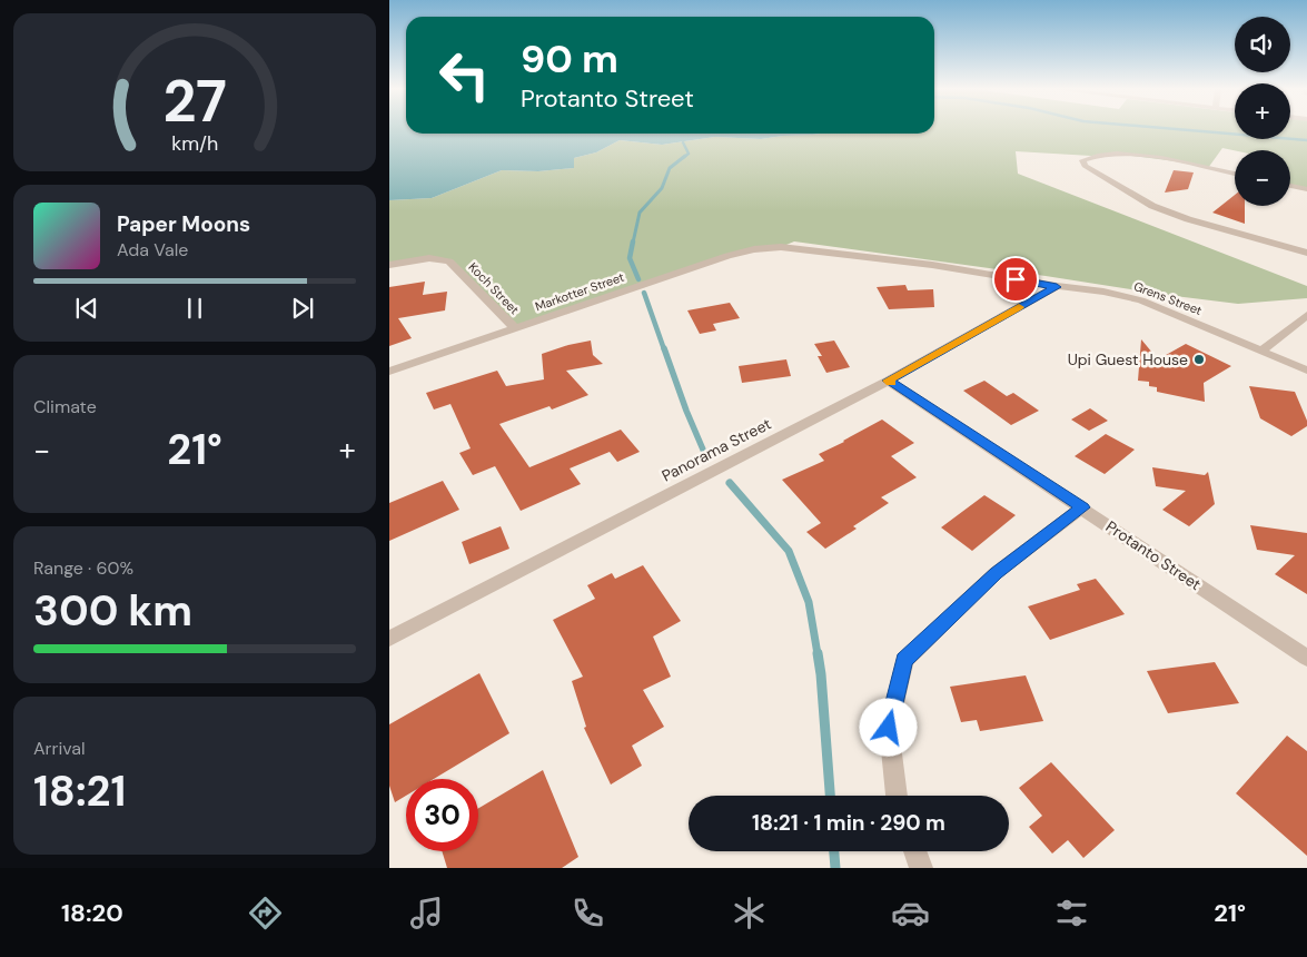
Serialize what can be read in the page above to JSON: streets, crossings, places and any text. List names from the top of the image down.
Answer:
{
  "streets": {
    "street": [
      "Koch Street",
      "Markotter Street",
      "Grens Street",
      "Panorama Street",
      "Protanto Street"
    ]
  },
  "crossings": [
    ["Koch Street", "Markotter Street"],
    ["Markotter Street", "Grens Street"],
    ["Grens Street", "Panorama Street"],
    ["Panorama Street", "Protanto Street"]
  ],
  "places": ["Upi Guest House"],
  "page": {
    "map_buttons": ["+", "−"],
    "turn": ["90 m", "Protanto Street"],
    "song": ["Paper Moons", "Ada Vale"],
    "tile": [
      "Climate",
      ["Range · 60%", "300 km"],
      ["Arrival", "18:21"]
    ],
    "heat": ["−", "21°", "+"],
    "limit": "30",
    "trip": "18:21 · 1 min · 290 m",
    "tabs": ["18:20", "21°"],
    "gauge": ["27", "km/h"]
  }
}
